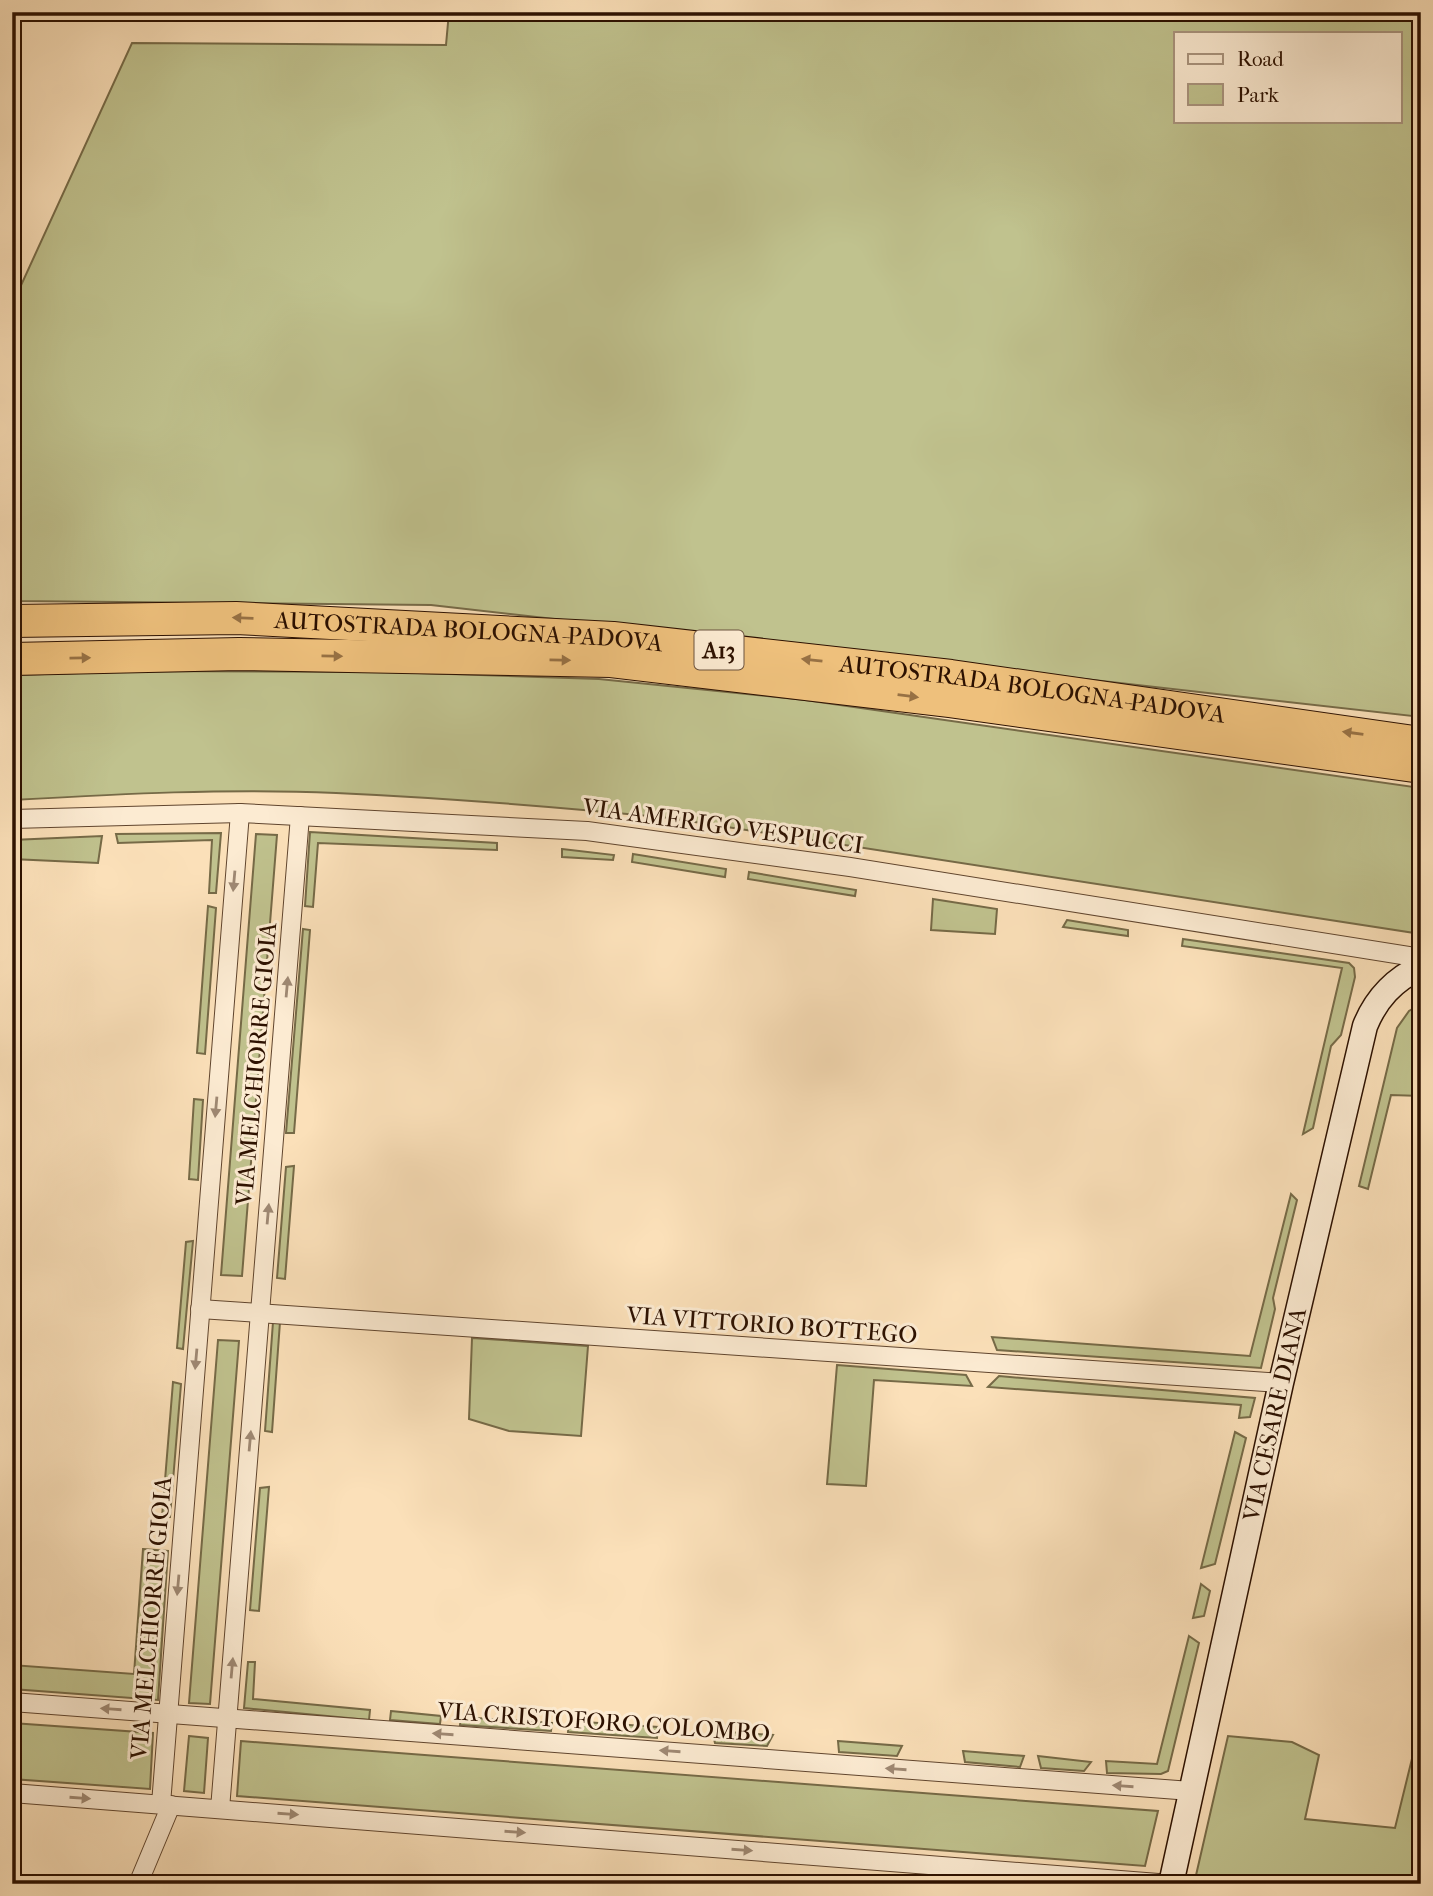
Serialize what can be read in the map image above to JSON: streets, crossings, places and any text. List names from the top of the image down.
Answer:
{
  "streets": {
    "highway": ["AUTOSTRADA BOLOGNA-PADOVA", "A13"],
    "main road": ["VIA CESARE DIANA"],
    "street": [
      "VIA AMERIGO VESPUCCI",
      "VIA MELCHIORRE GIOIA",
      "VIA VITTORIO BOTTEGO",
      "VIA CRISTOFORO COLOMBO"
    ]
  },
  "crossings": [
    ["VIA AMERIGO VESPUCCI", "VIA MELCHIORRE GIOIA"],
    ["VIA MELCHIORRE GIOIA", "VIA VITTORIO BOTTEGO"],
    ["VIA MELCHIORRE GIOIA", "VIA CRISTOFORO COLOMBO"],
    ["VIA VITTORIO BOTTEGO", "VIA CESARE DIANA"],
    ["VIA CESARE DIANA", "VIA CRISTOFORO COLOMBO"]
  ],
  "legend": ["Road", "Park"]
}
